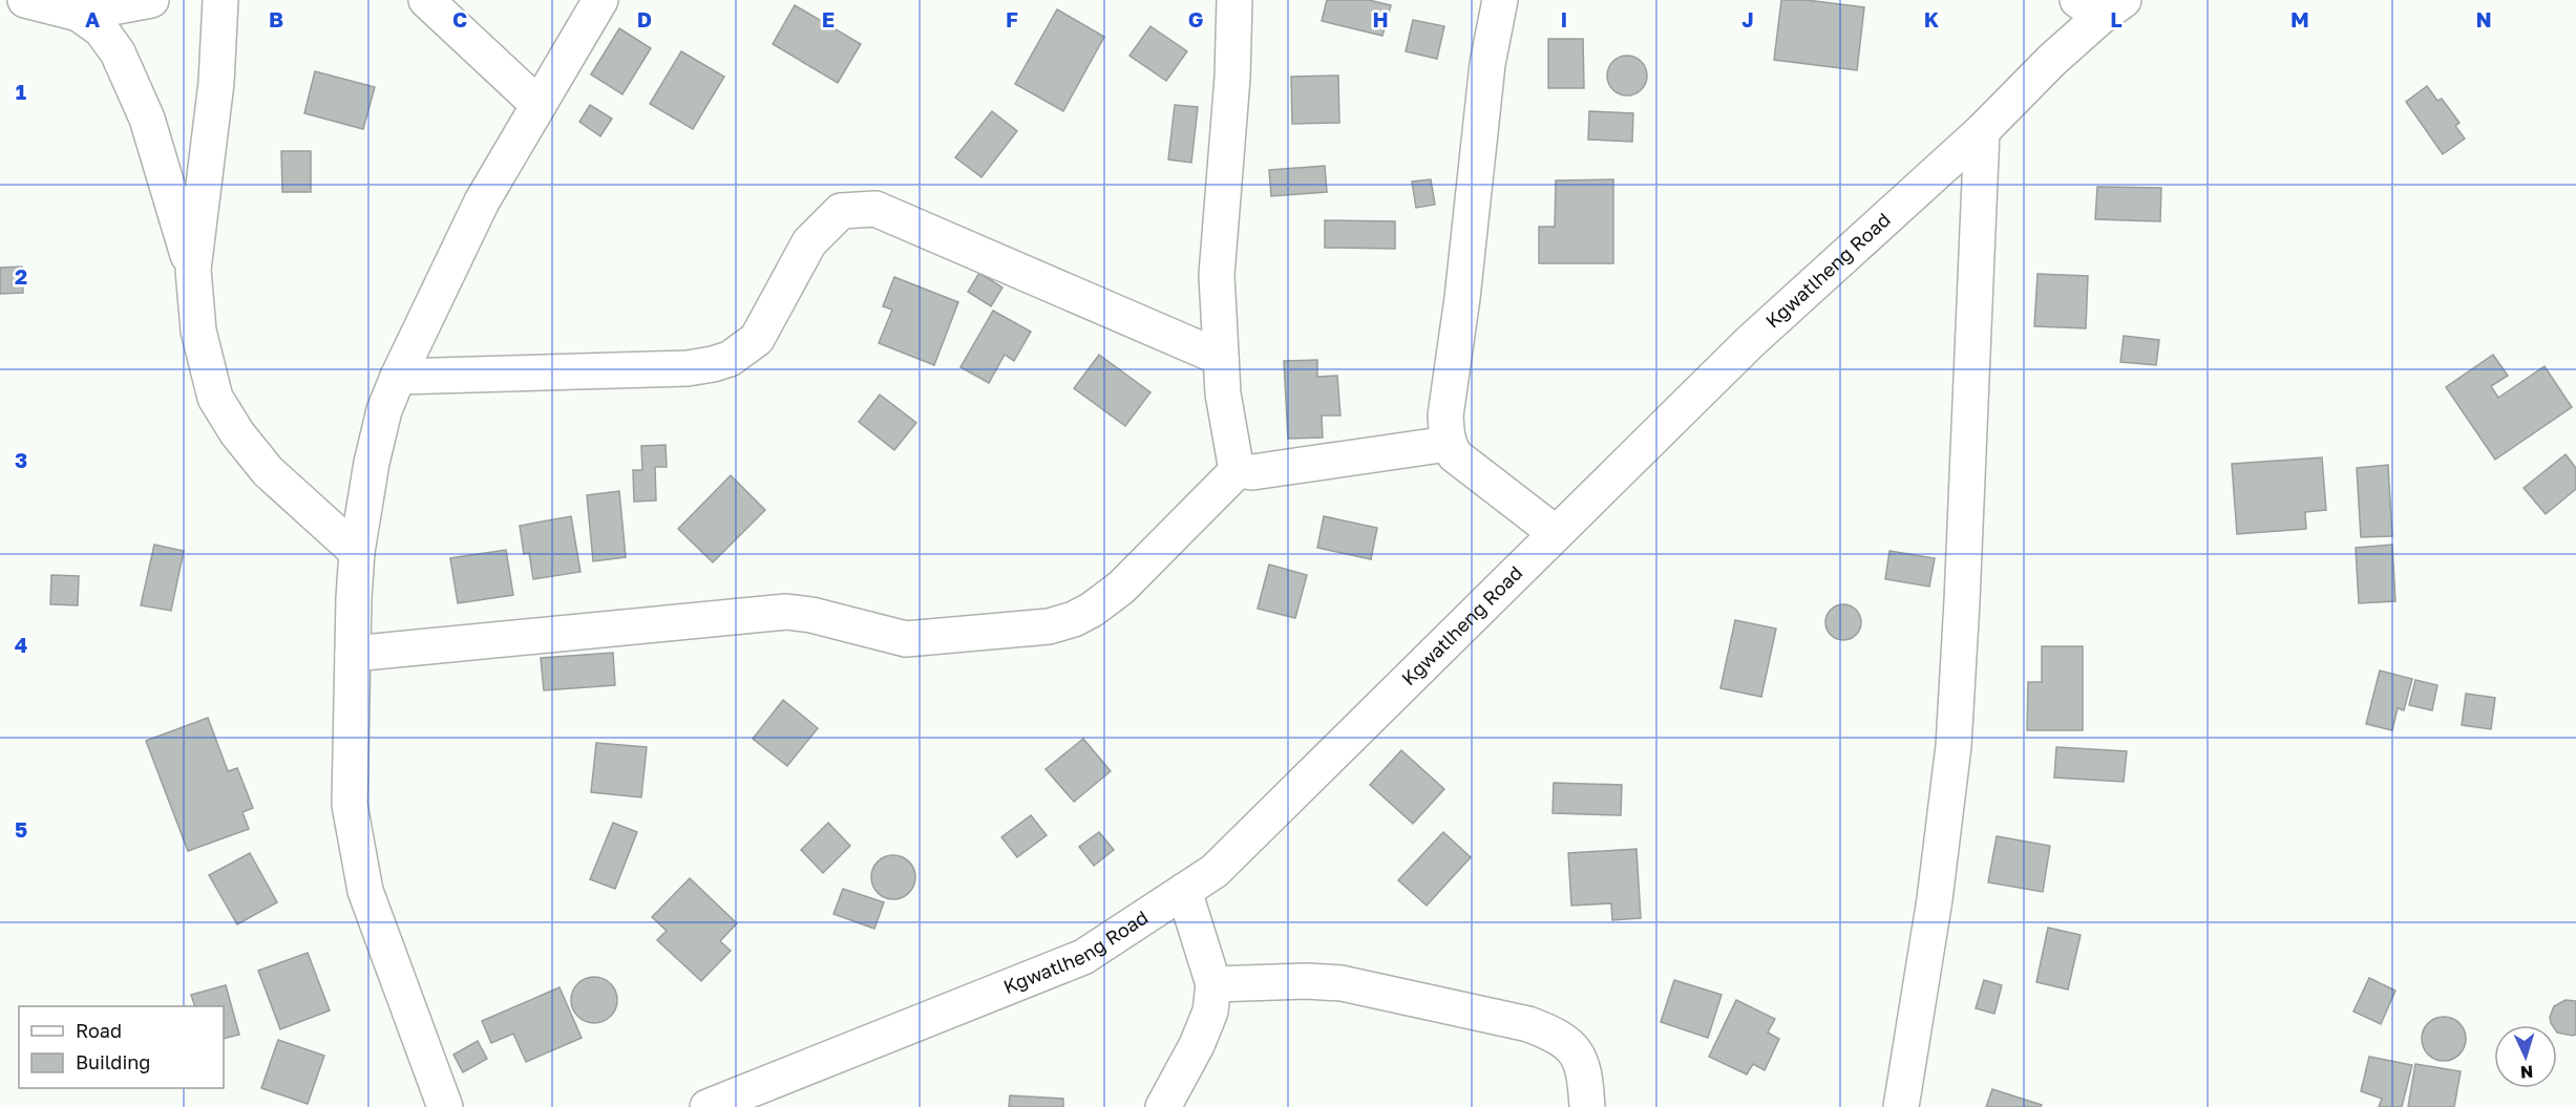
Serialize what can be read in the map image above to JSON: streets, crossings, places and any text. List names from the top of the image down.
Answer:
{
  "streets": {
    "street": ["Kgwatlheng Road"]
  },
  "legend": ["Road", "Building"],
  "north": "bottom",
  "grid": {
    "columns": [
      "A",
      "B",
      "C",
      "D",
      "E",
      "F",
      "G",
      "H",
      "I",
      "J",
      "K",
      "L",
      "M",
      "N"
    ],
    "rows": [
      "1",
      "2",
      "3",
      "4",
      "5"
    ]
  }
}
